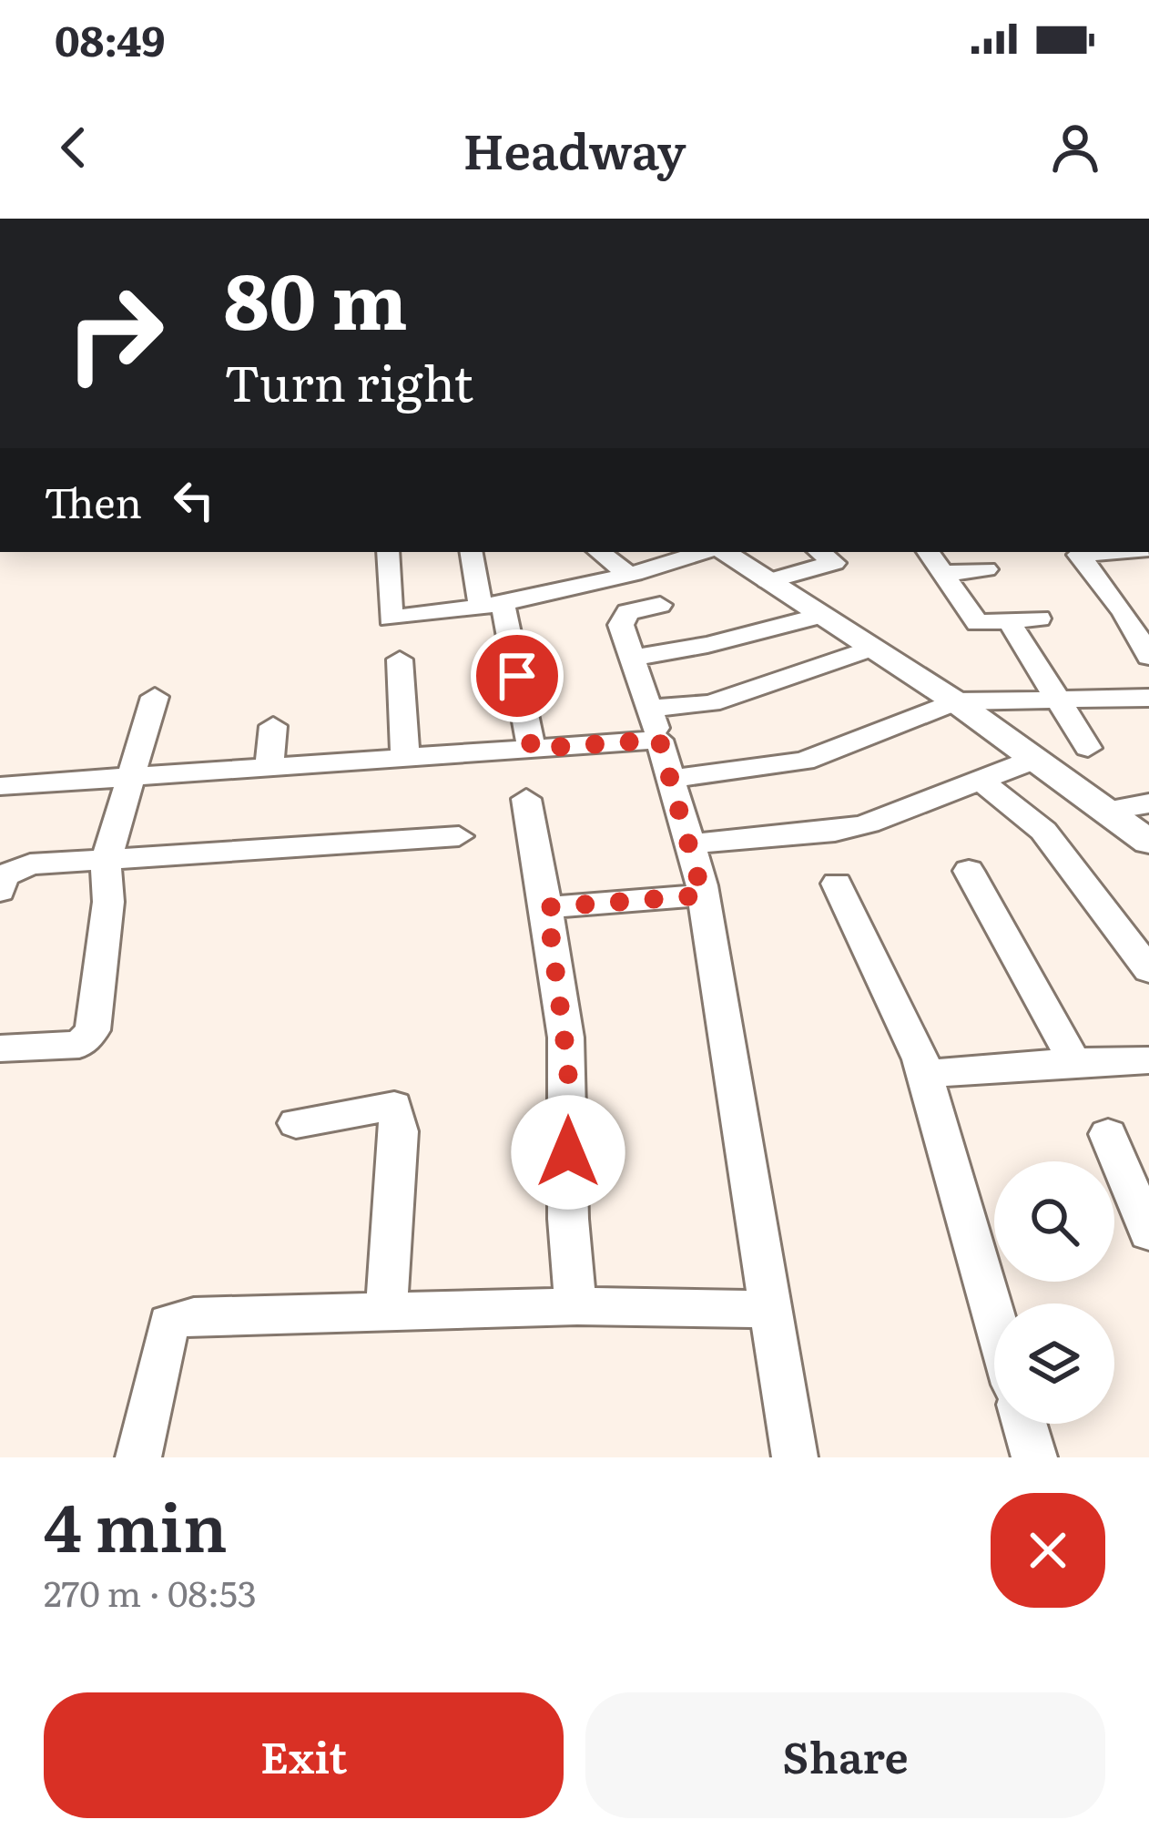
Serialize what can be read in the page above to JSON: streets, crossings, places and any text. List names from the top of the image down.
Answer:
{
  "page": {
    "status": "08:49",
    "header": "Headway",
    "turn": ["80 m", "Turn right"],
    "then": "Then",
    "heading": ["4 min", "270 m · 08:53"],
    "buttons": ["Exit", "Share"]
  }
}
